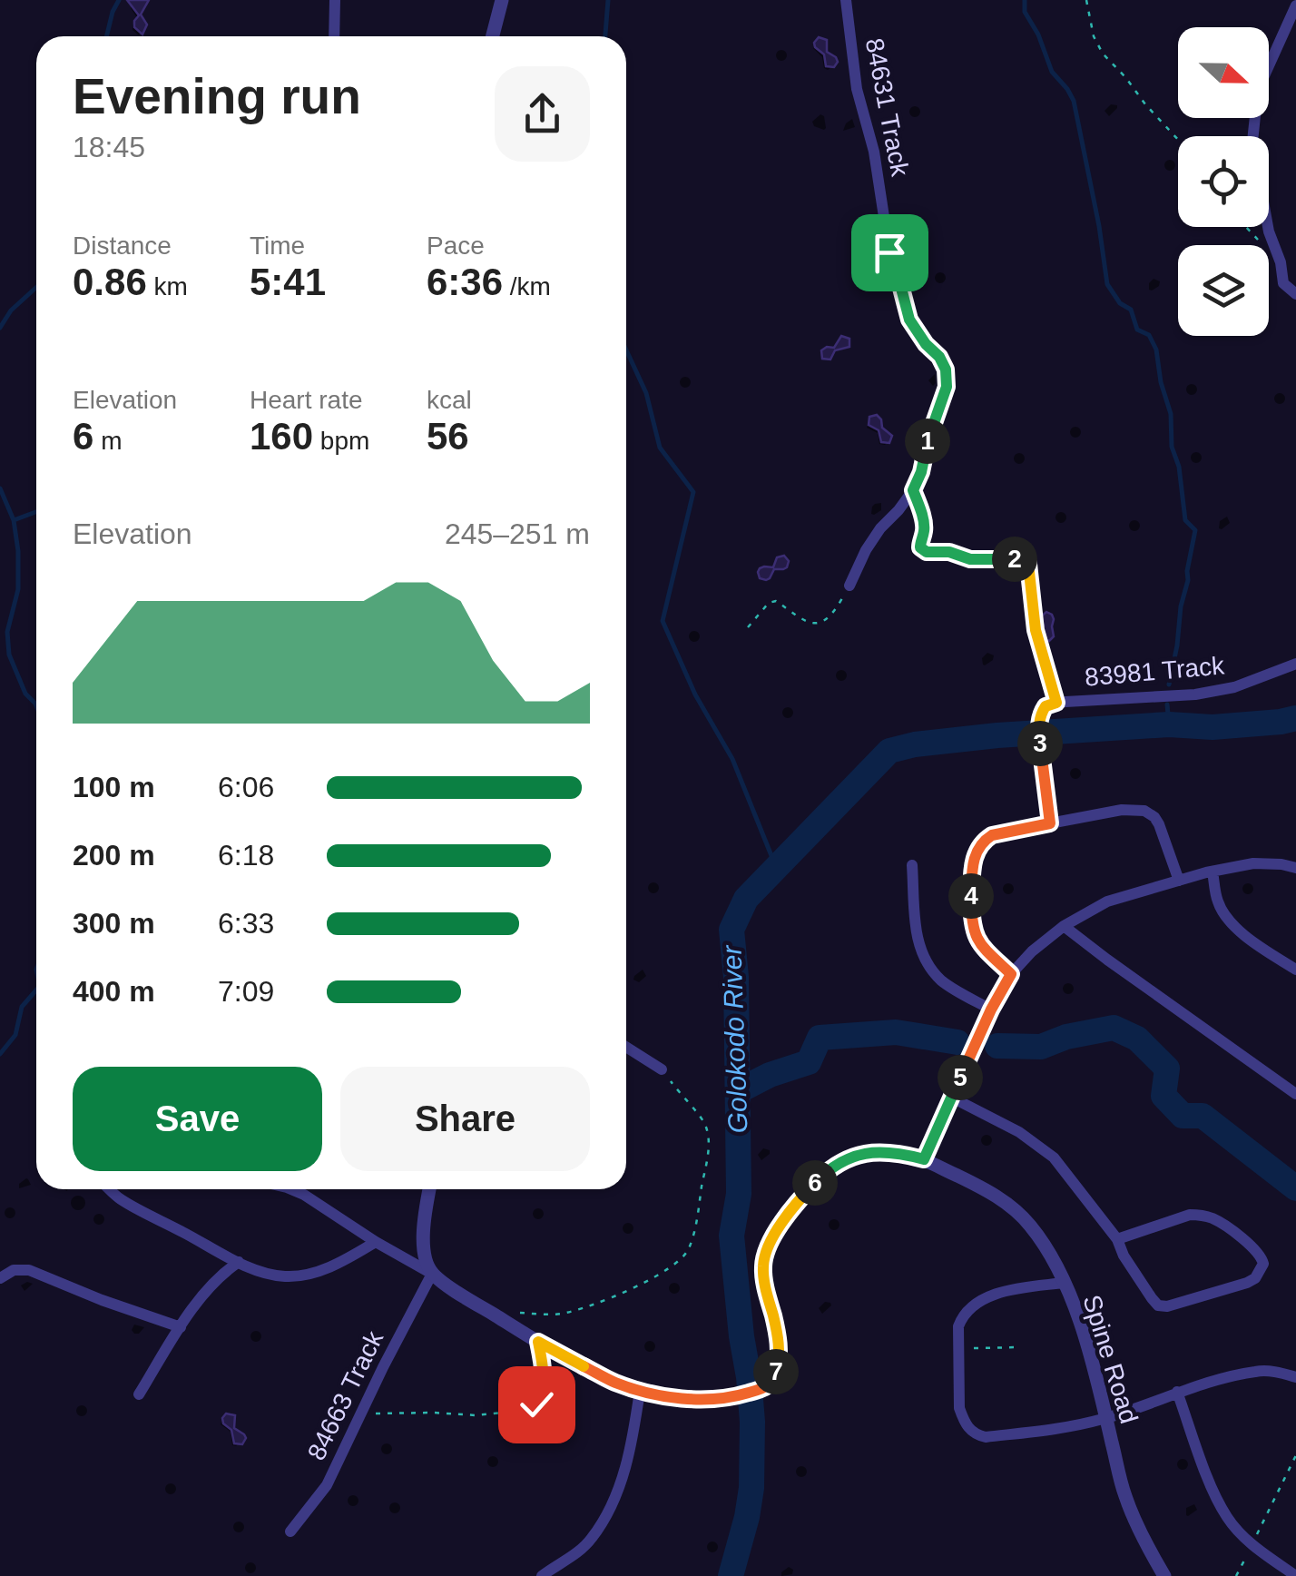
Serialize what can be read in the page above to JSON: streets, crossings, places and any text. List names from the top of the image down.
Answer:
{
  "streets": {
    "street": [
      "84631 Track",
      "83981 Track",
      "Spine Road",
      "84663 Track"
    ]
  },
  "crossings": [
    ["84631 Track", "83981 Track"]
  ],
  "water": ["Golokodo River"],
  "north": "right",
  "page": {
    "heading": ["Evening run", "18:45"],
    "stats": [
      ["Distance", "0.86 km"],
      ["Time", "5:41"],
      ["Pace", "6:36 /km"],
      ["Elevation", "6 m"],
      ["Heart rate", "160 bpm"],
      ["kcal", "56"]
    ],
    "pins": [
      "1",
      "2",
      "3",
      "4",
      "5",
      "6",
      "7"
    ],
    "chart": ["Elevation", "245–251 m"],
    "list": [
      {
        "name": "100 m",
        "note": "6:06"
      },
      {
        "name": "200 m",
        "note": "6:18"
      },
      {
        "name": "300 m",
        "note": "6:33"
      },
      {
        "name": "400 m",
        "note": "7:09"
      }
    ],
    "buttons": ["Save", "Share"]
  }
}
